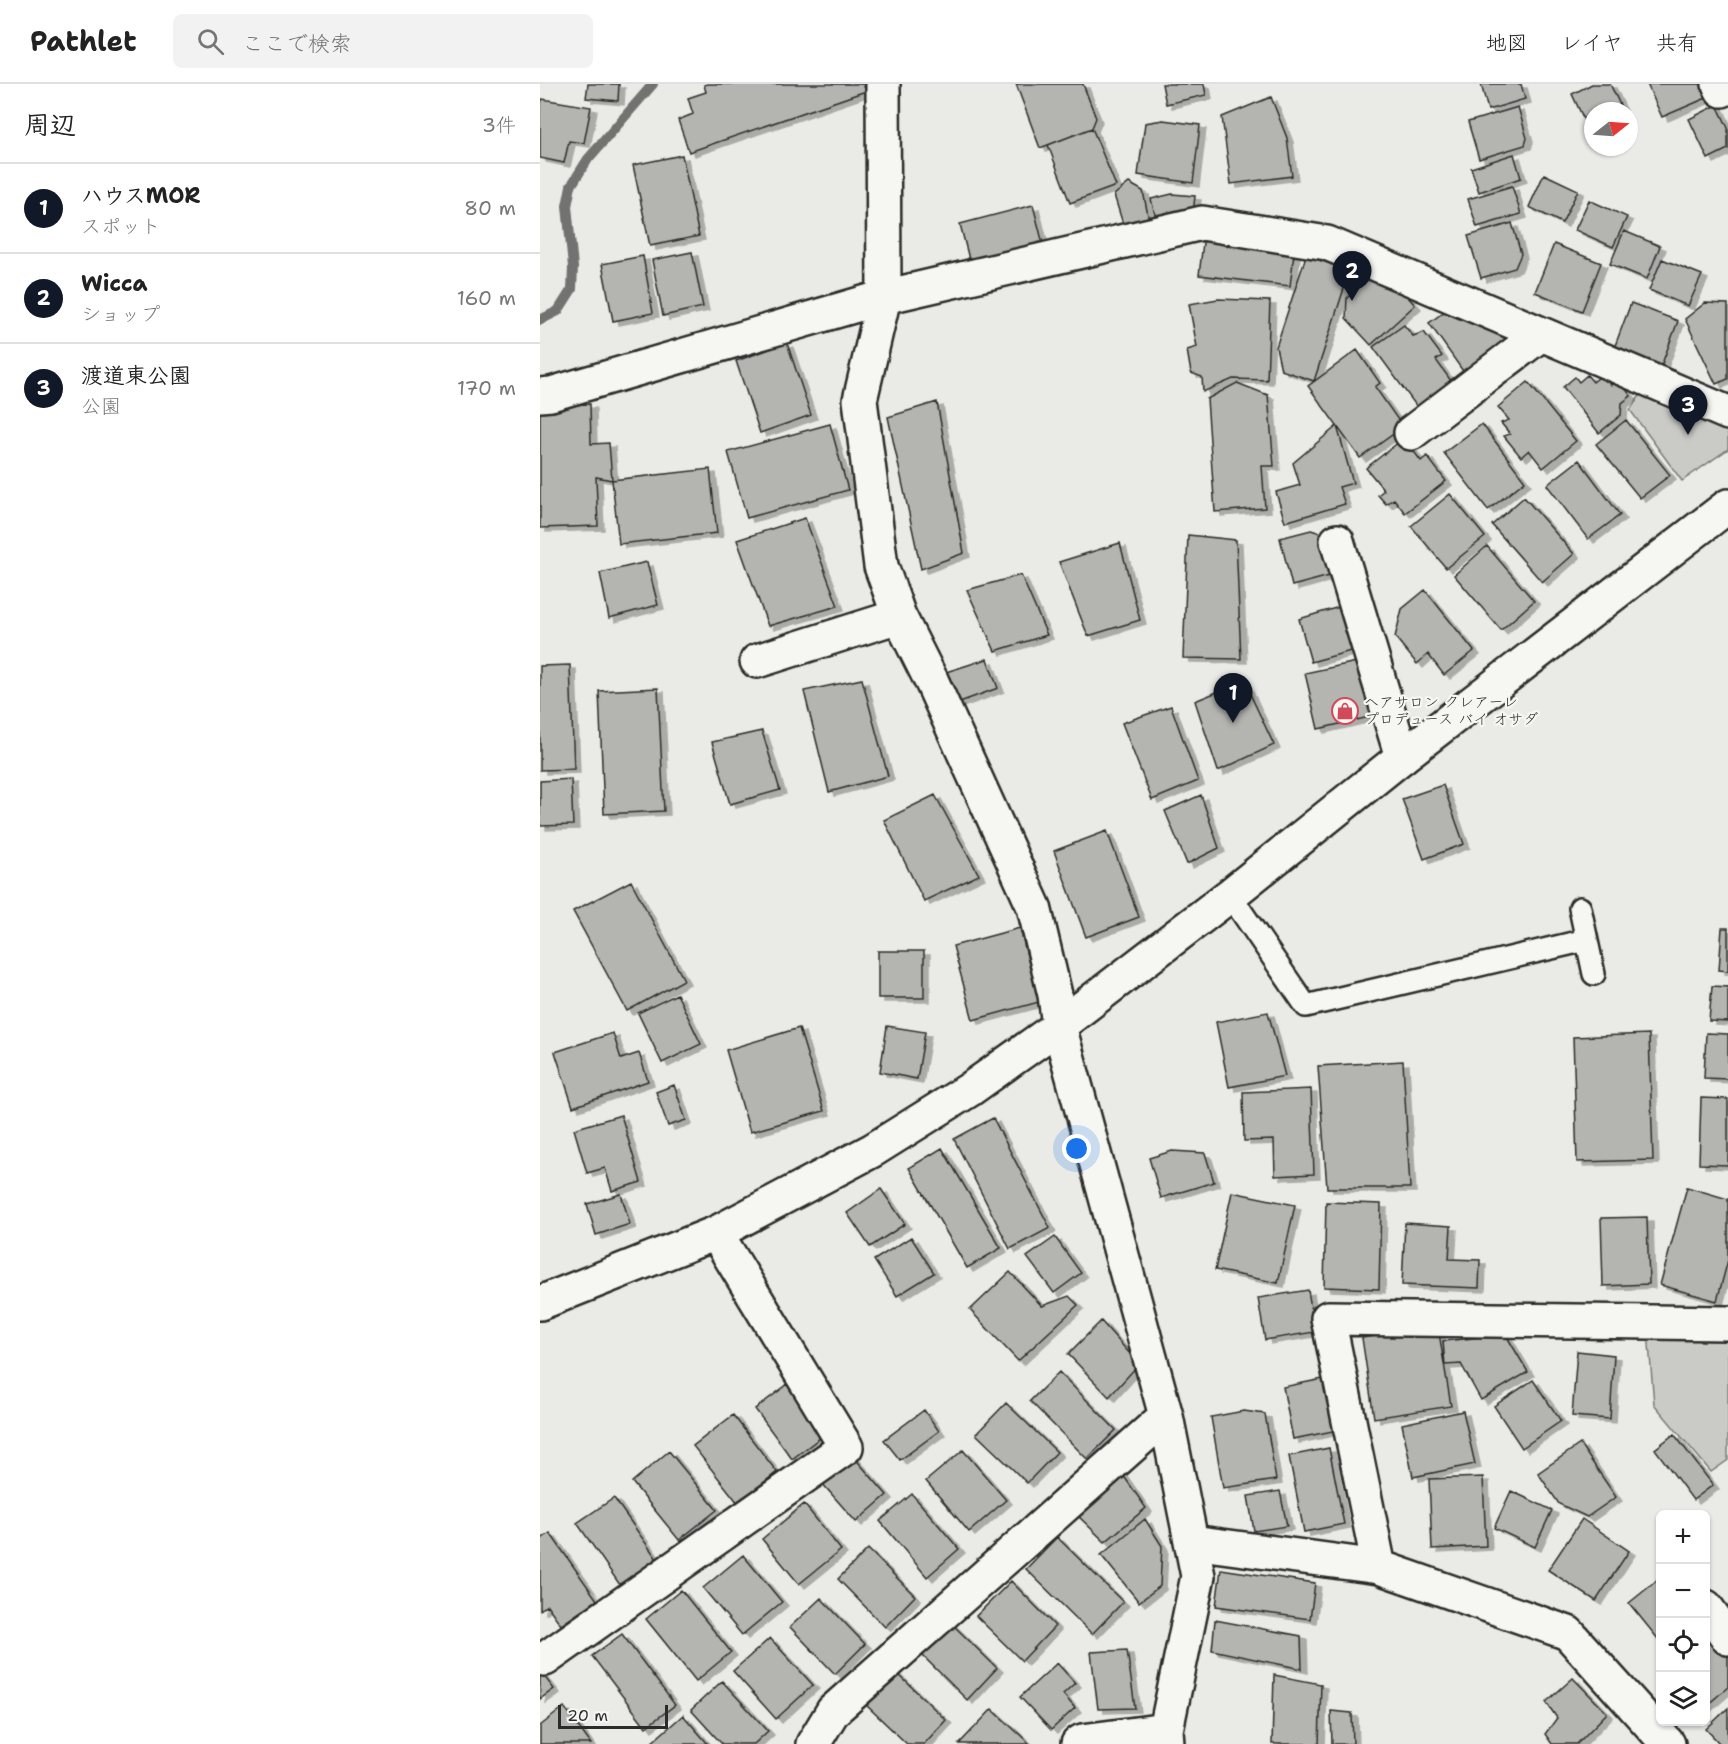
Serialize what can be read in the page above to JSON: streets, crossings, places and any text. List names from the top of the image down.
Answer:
{
  "places": {
    "shop": ["ヘアサロン クレアーレ プロデュース バイ オサダ"]
  },
  "scale_bar": "20 m",
  "north": "right",
  "page": {
    "header": "Pathlet",
    "search": "ここで検索",
    "nav": ["地図", "レイヤ", "共有"],
    "heading": ["周辺", "3件"],
    "list": [
      {
        "mark": "1",
        "name": "ハウスMOR",
        "note": "スポット",
        "value": "80 m"
      },
      {
        "mark": "2",
        "name": "Wicca",
        "note": "ショップ",
        "value": "160 m"
      },
      {
        "mark": "3",
        "name": "渡道東公園",
        "note": "公園",
        "value": "170 m"
      }
    ],
    "pins": ["2", "3", "1"],
    "map_buttons": ["+", "−"],
    "scale": "20 m"
  }
}
